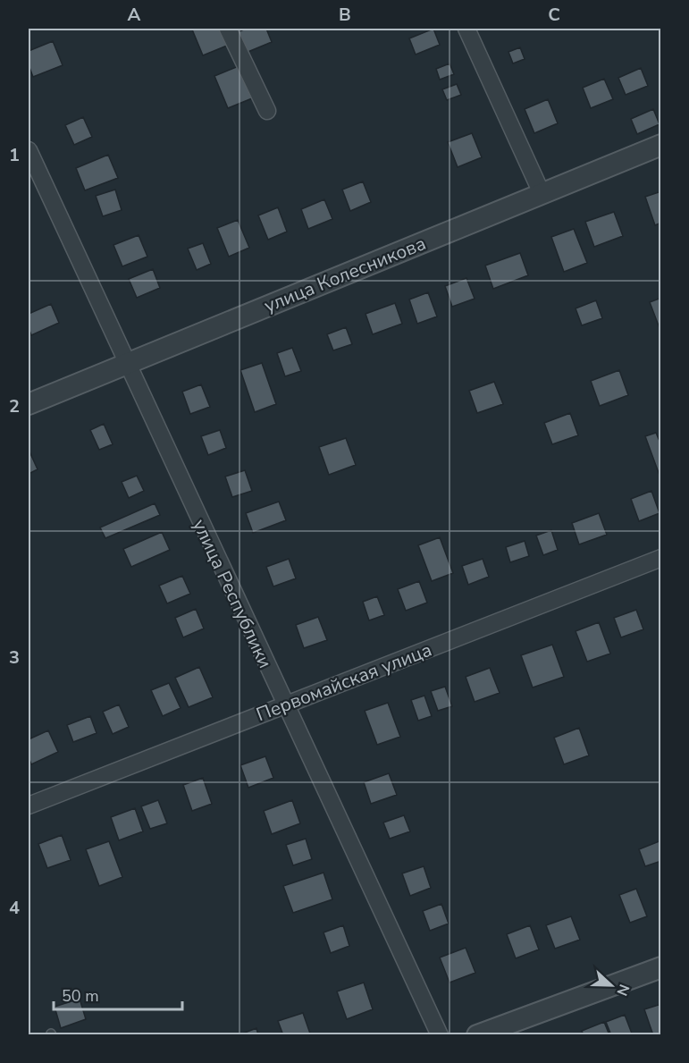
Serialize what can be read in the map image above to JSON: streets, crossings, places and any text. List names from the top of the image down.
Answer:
{
  "streets": {
    "street": ["улица Колесникова", "улица Республики", "Первомайская улица"]
  },
  "crossings": [
    ["улица Колесникова", "улица Республики"],
    ["улица Республики", "Первомайская улица"]
  ],
  "scale_bar": "50 m",
  "north": "right",
  "grid": {
    "columns": ["A", "B", "C"],
    "rows": [
      "1",
      "2",
      "3",
      "4"
    ]
  }
}
